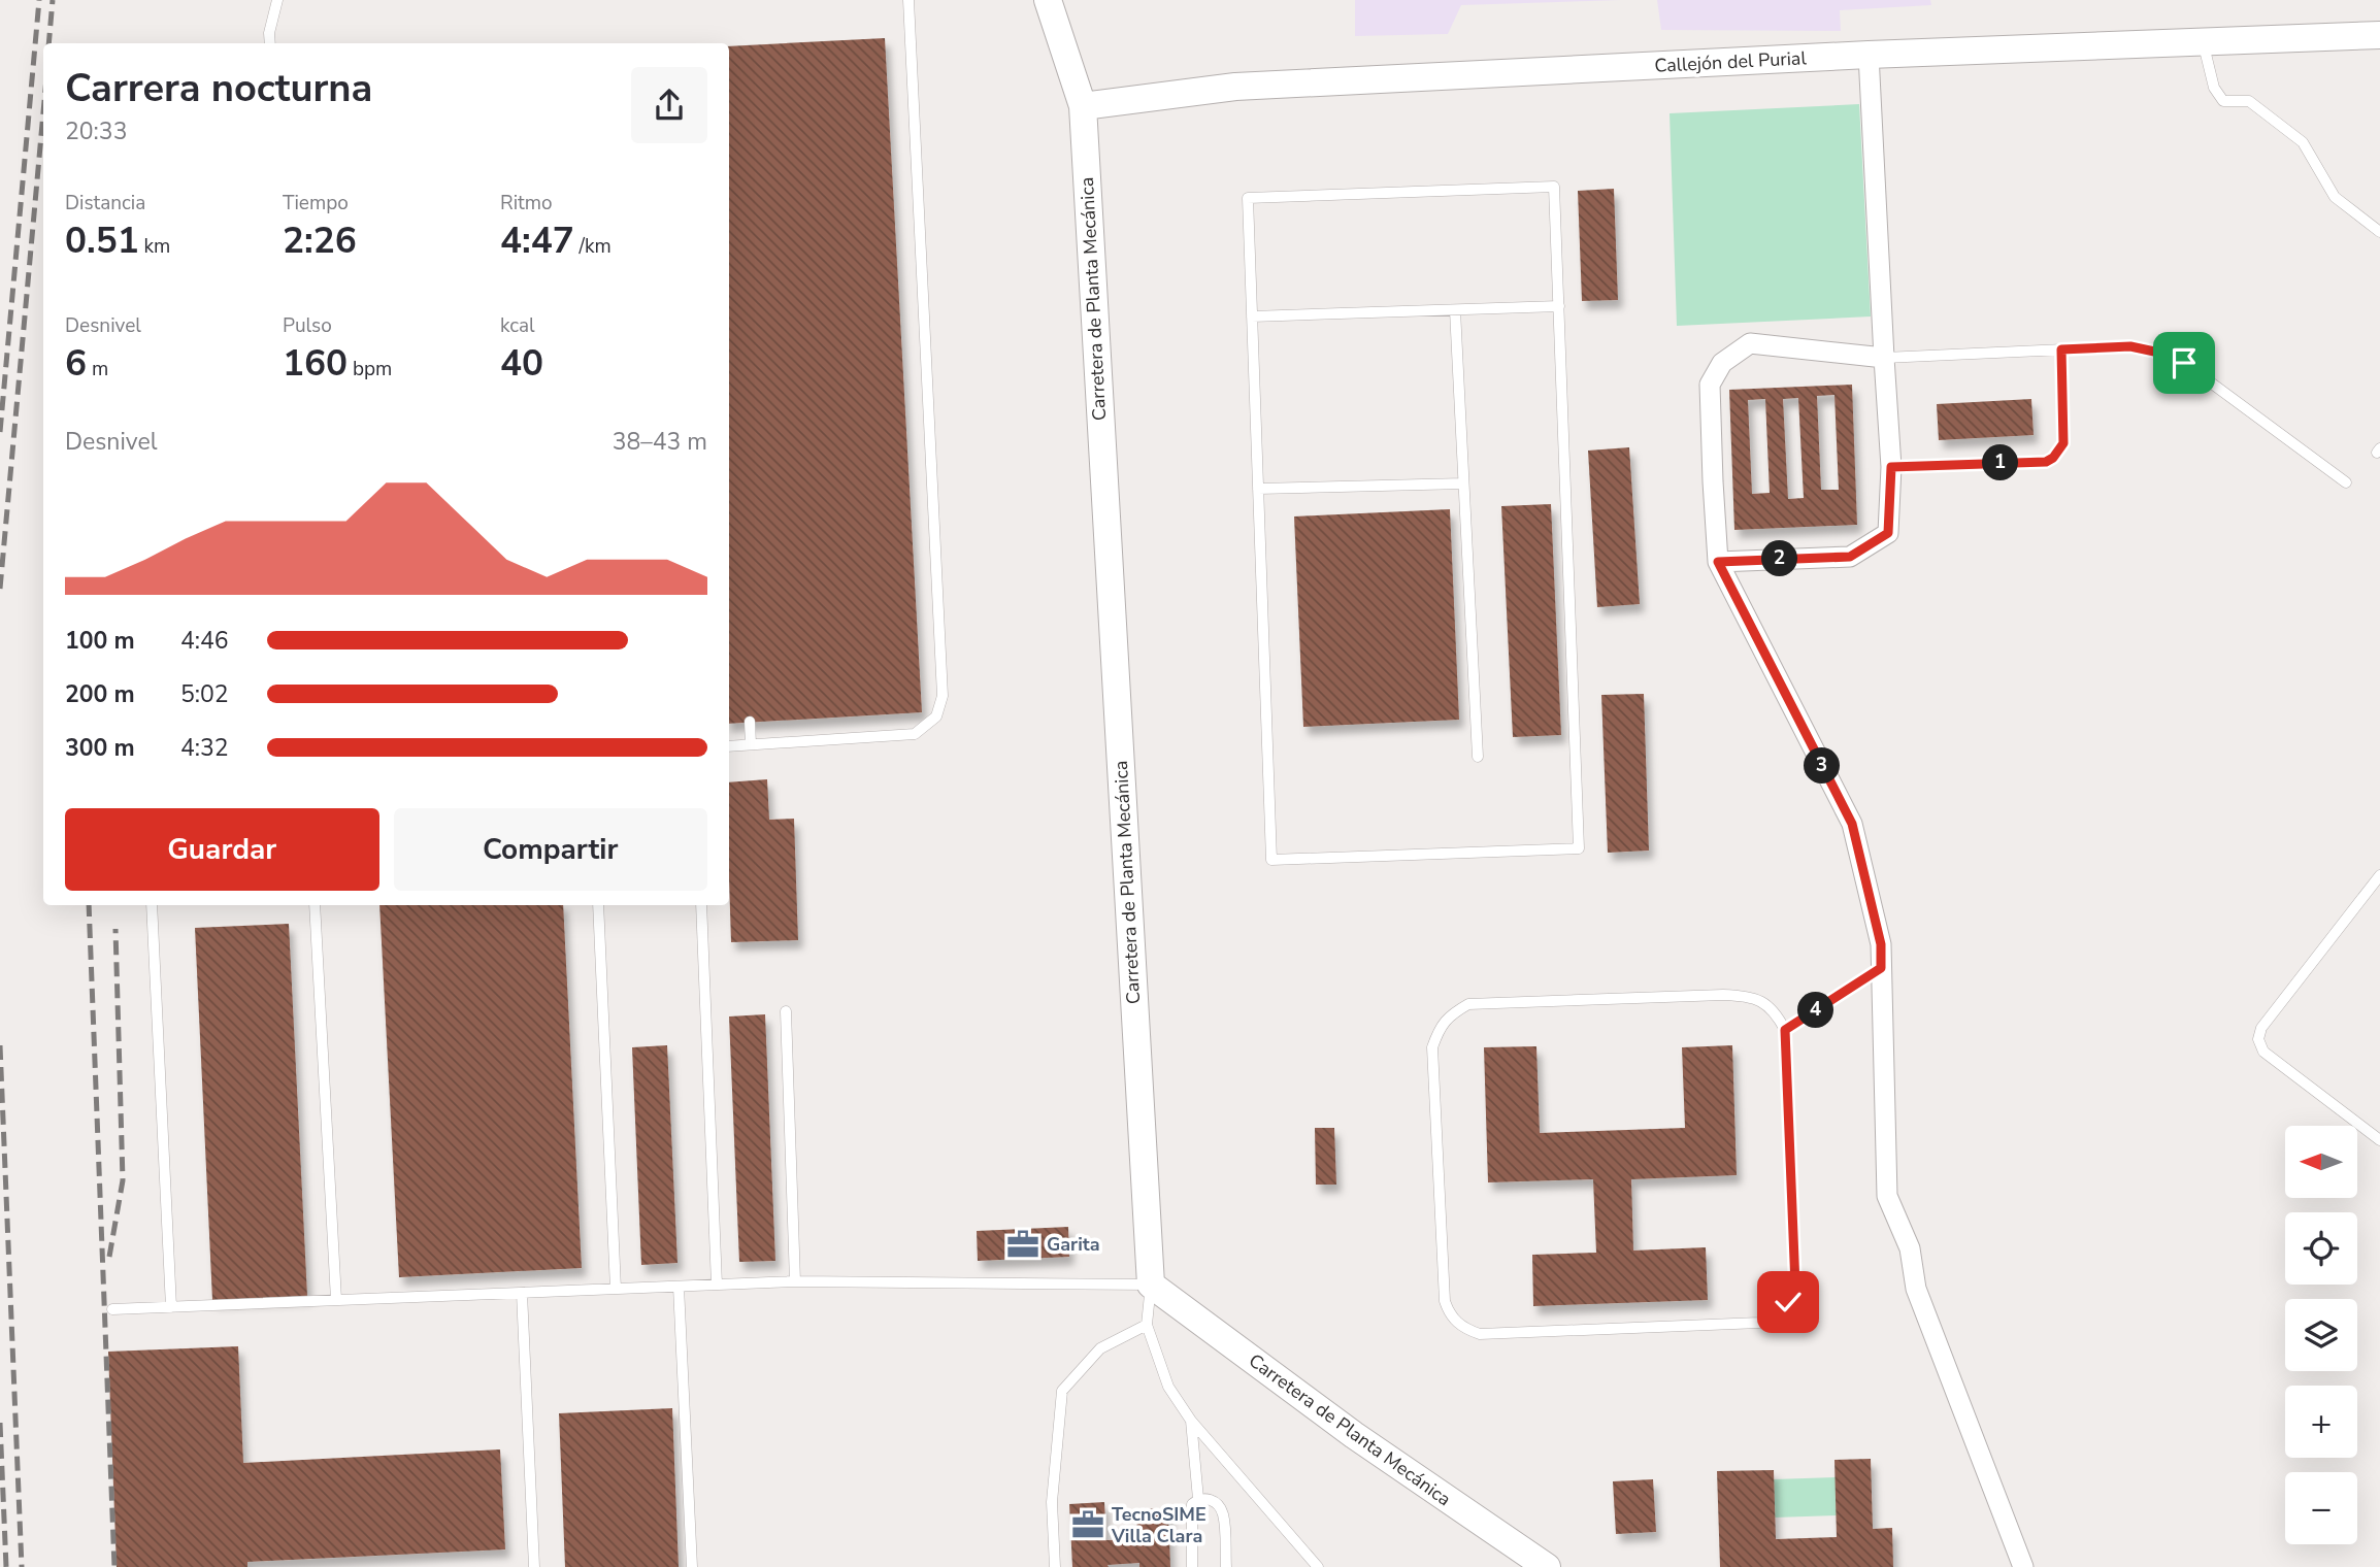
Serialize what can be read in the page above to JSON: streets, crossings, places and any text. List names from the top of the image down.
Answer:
{
  "streets": {
    "street": ["Callejón del Purial", "Carretera de Planta Mecánica"]
  },
  "crossings": [
    ["Callejón del Purial", "Carretera de Planta Mecánica"]
  ],
  "places": {
    "office": ["Garita", "TecnoSIME Villa Clara"]
  },
  "north": "left",
  "page": {
    "heading": ["Carrera nocturna", "20:33"],
    "stats": [
      ["Distancia", "0.51 km"],
      ["Tiempo", "2:26"],
      ["Ritmo", "4:47 /km"],
      ["Desnivel", "6 m"],
      ["Pulso", "160 bpm"],
      ["kcal", "40"]
    ],
    "chart": ["Desnivel", "38–43 m"],
    "pins": [
      "1",
      "2",
      "3",
      "4"
    ],
    "list": [
      {
        "name": "100 m",
        "note": "4:46"
      },
      {
        "name": "200 m",
        "note": "5:02"
      },
      {
        "name": "300 m",
        "note": "4:32"
      }
    ],
    "buttons": ["Guardar", "Compartir"],
    "map_buttons": ["+", "−"]
  }
}
